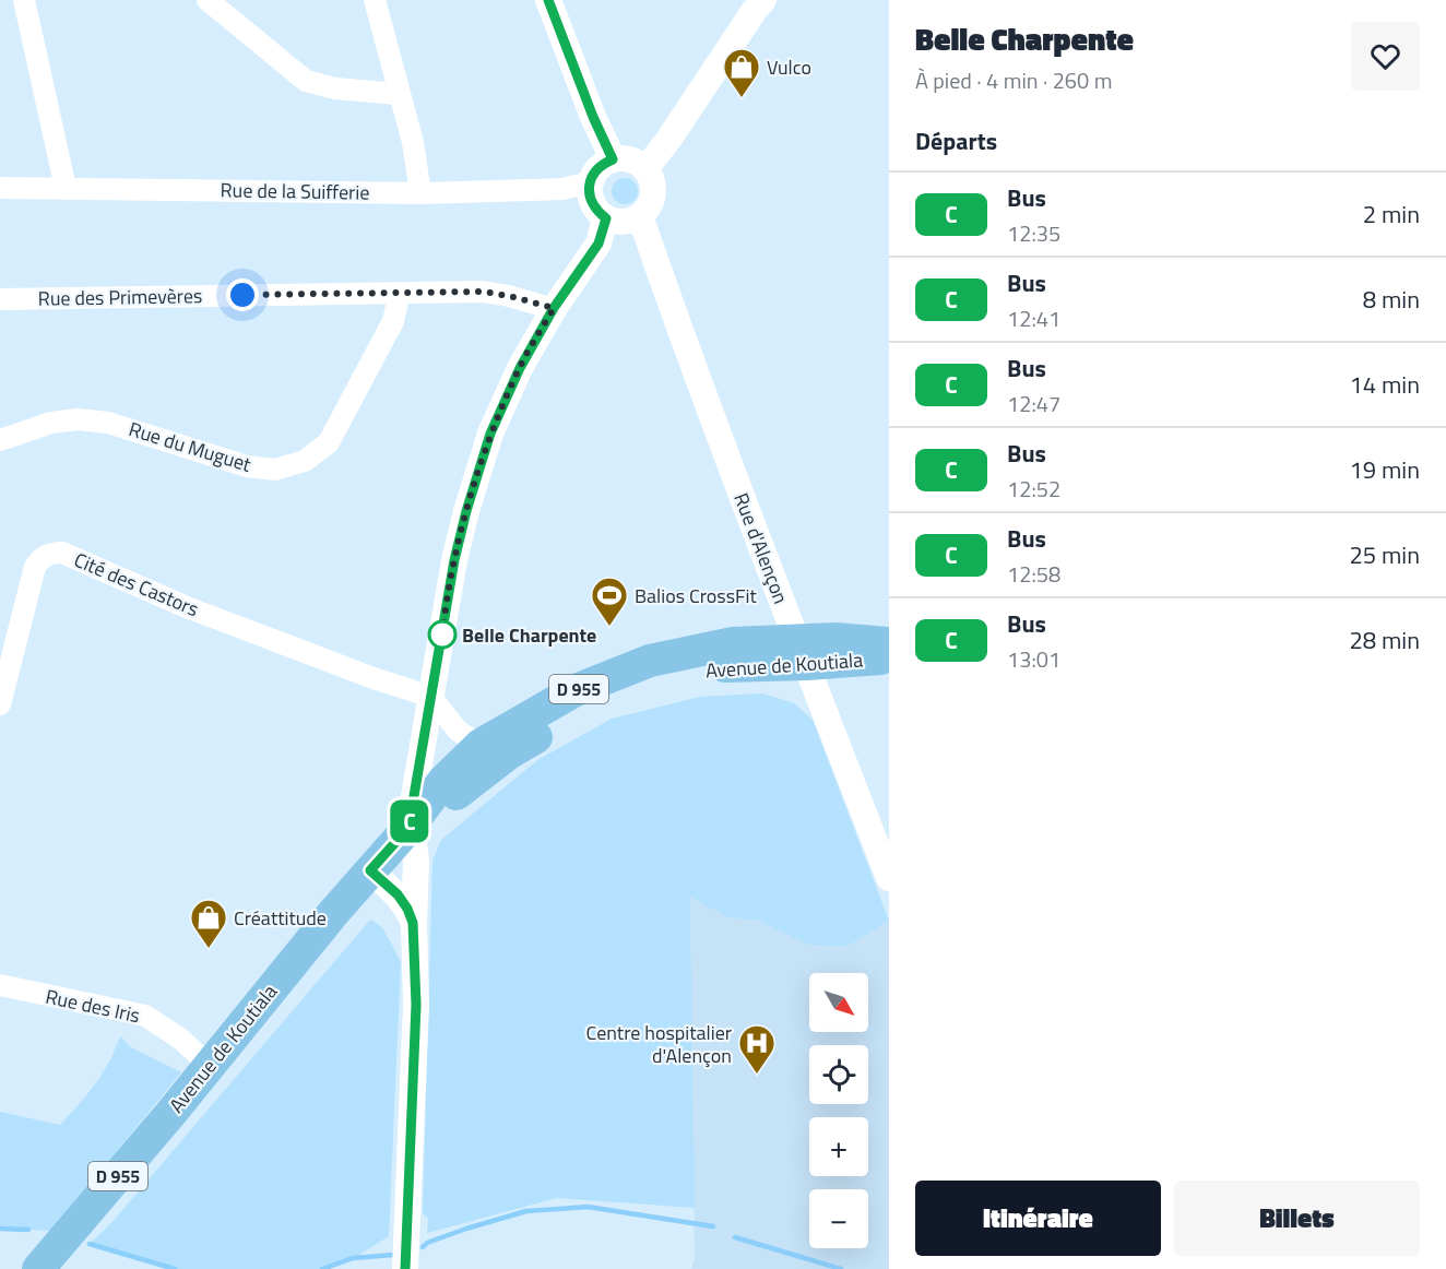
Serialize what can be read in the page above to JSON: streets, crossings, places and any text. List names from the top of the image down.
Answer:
{
  "streets": {
    "main road": ["Avenue de Koutiala", "D 955"],
    "street": [
      "Rue de la Suifferie",
      "Rue des Primevères",
      "Rue du Muguet",
      "Rue d'Alençon",
      "Cité des Castors",
      "Rue des Iris"
    ]
  },
  "crossings": [
    ["Rue de la Suifferie", "Rue d'Alençon"],
    ["Rue des Primevères", "Rue du Muguet"],
    ["Rue d'Alençon", "Avenue de Koutiala"],
    ["Avenue de Koutiala", "Rue des Iris"]
  ],
  "places": {
    "shop": ["Vulco", "Créattitude"],
    "sports": ["Balios CrossFit"],
    "other": ["Belle Charpente"],
    "hospital": ["Centre hospitalier d'Alençon"]
  },
  "lines": ["bus line C"],
  "north": "bottom right",
  "page": {
    "on_map": "C",
    "heading": [
      ["Belle Charpente", "À pied · 4 min · 260 m"],
      "Départs"
    ],
    "list": [
      {
        "mark": "C",
        "name": "Bus",
        "note": "12:35",
        "value": "2 min"
      },
      {
        "mark": "C",
        "name": "Bus",
        "note": "12:41",
        "value": "8 min"
      },
      {
        "mark": "C",
        "name": "Bus",
        "note": "12:47",
        "value": "14 min"
      },
      {
        "mark": "C",
        "name": "Bus",
        "note": "12:52",
        "value": "19 min"
      },
      {
        "mark": "C",
        "name": "Bus",
        "note": "12:58",
        "value": "25 min"
      },
      {
        "mark": "C",
        "name": "Bus",
        "note": "13:01",
        "value": "28 min"
      }
    ],
    "map_buttons": ["+", "−"],
    "buttons": ["Itinéraire", "Billets"]
  }
}
